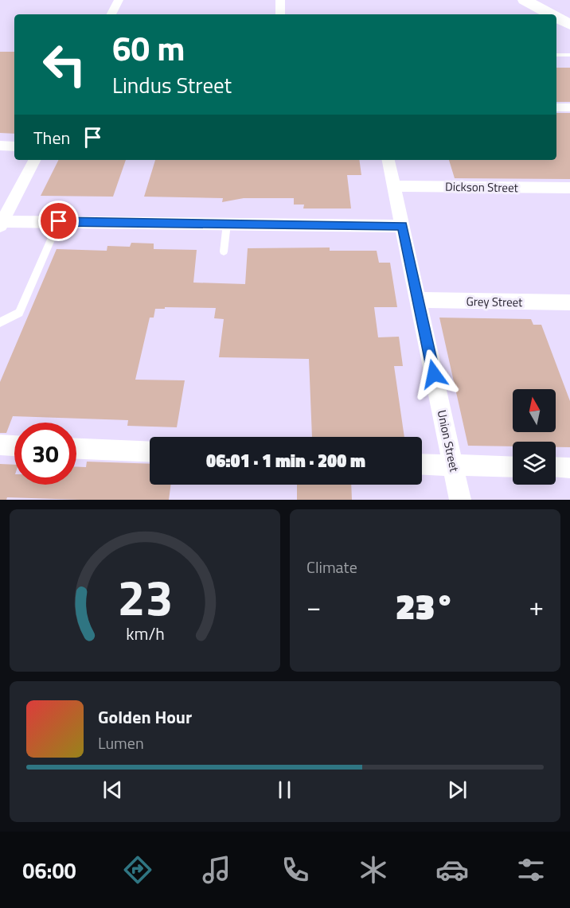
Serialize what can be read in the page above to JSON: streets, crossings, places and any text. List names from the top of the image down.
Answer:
{
  "streets": {
    "street": ["Dickson Street", "Grey Street", "Union Street"]
  },
  "crossings": [
    ["Dickson Street", "Union Street"],
    ["Grey Street", "Union Street"]
  ],
  "north": "top",
  "page": {
    "turn": ["60 m", "Lindus Street"],
    "then": "Then",
    "limit": "30",
    "trip": "06:01 · 1 min · 200 m",
    "tile": "Climate",
    "heat": ["−", "23°", "+"],
    "song": ["Golden Hour", "Lumen"],
    "tabs": "06:00",
    "gauge": ["23", "km/h"]
  }
}
